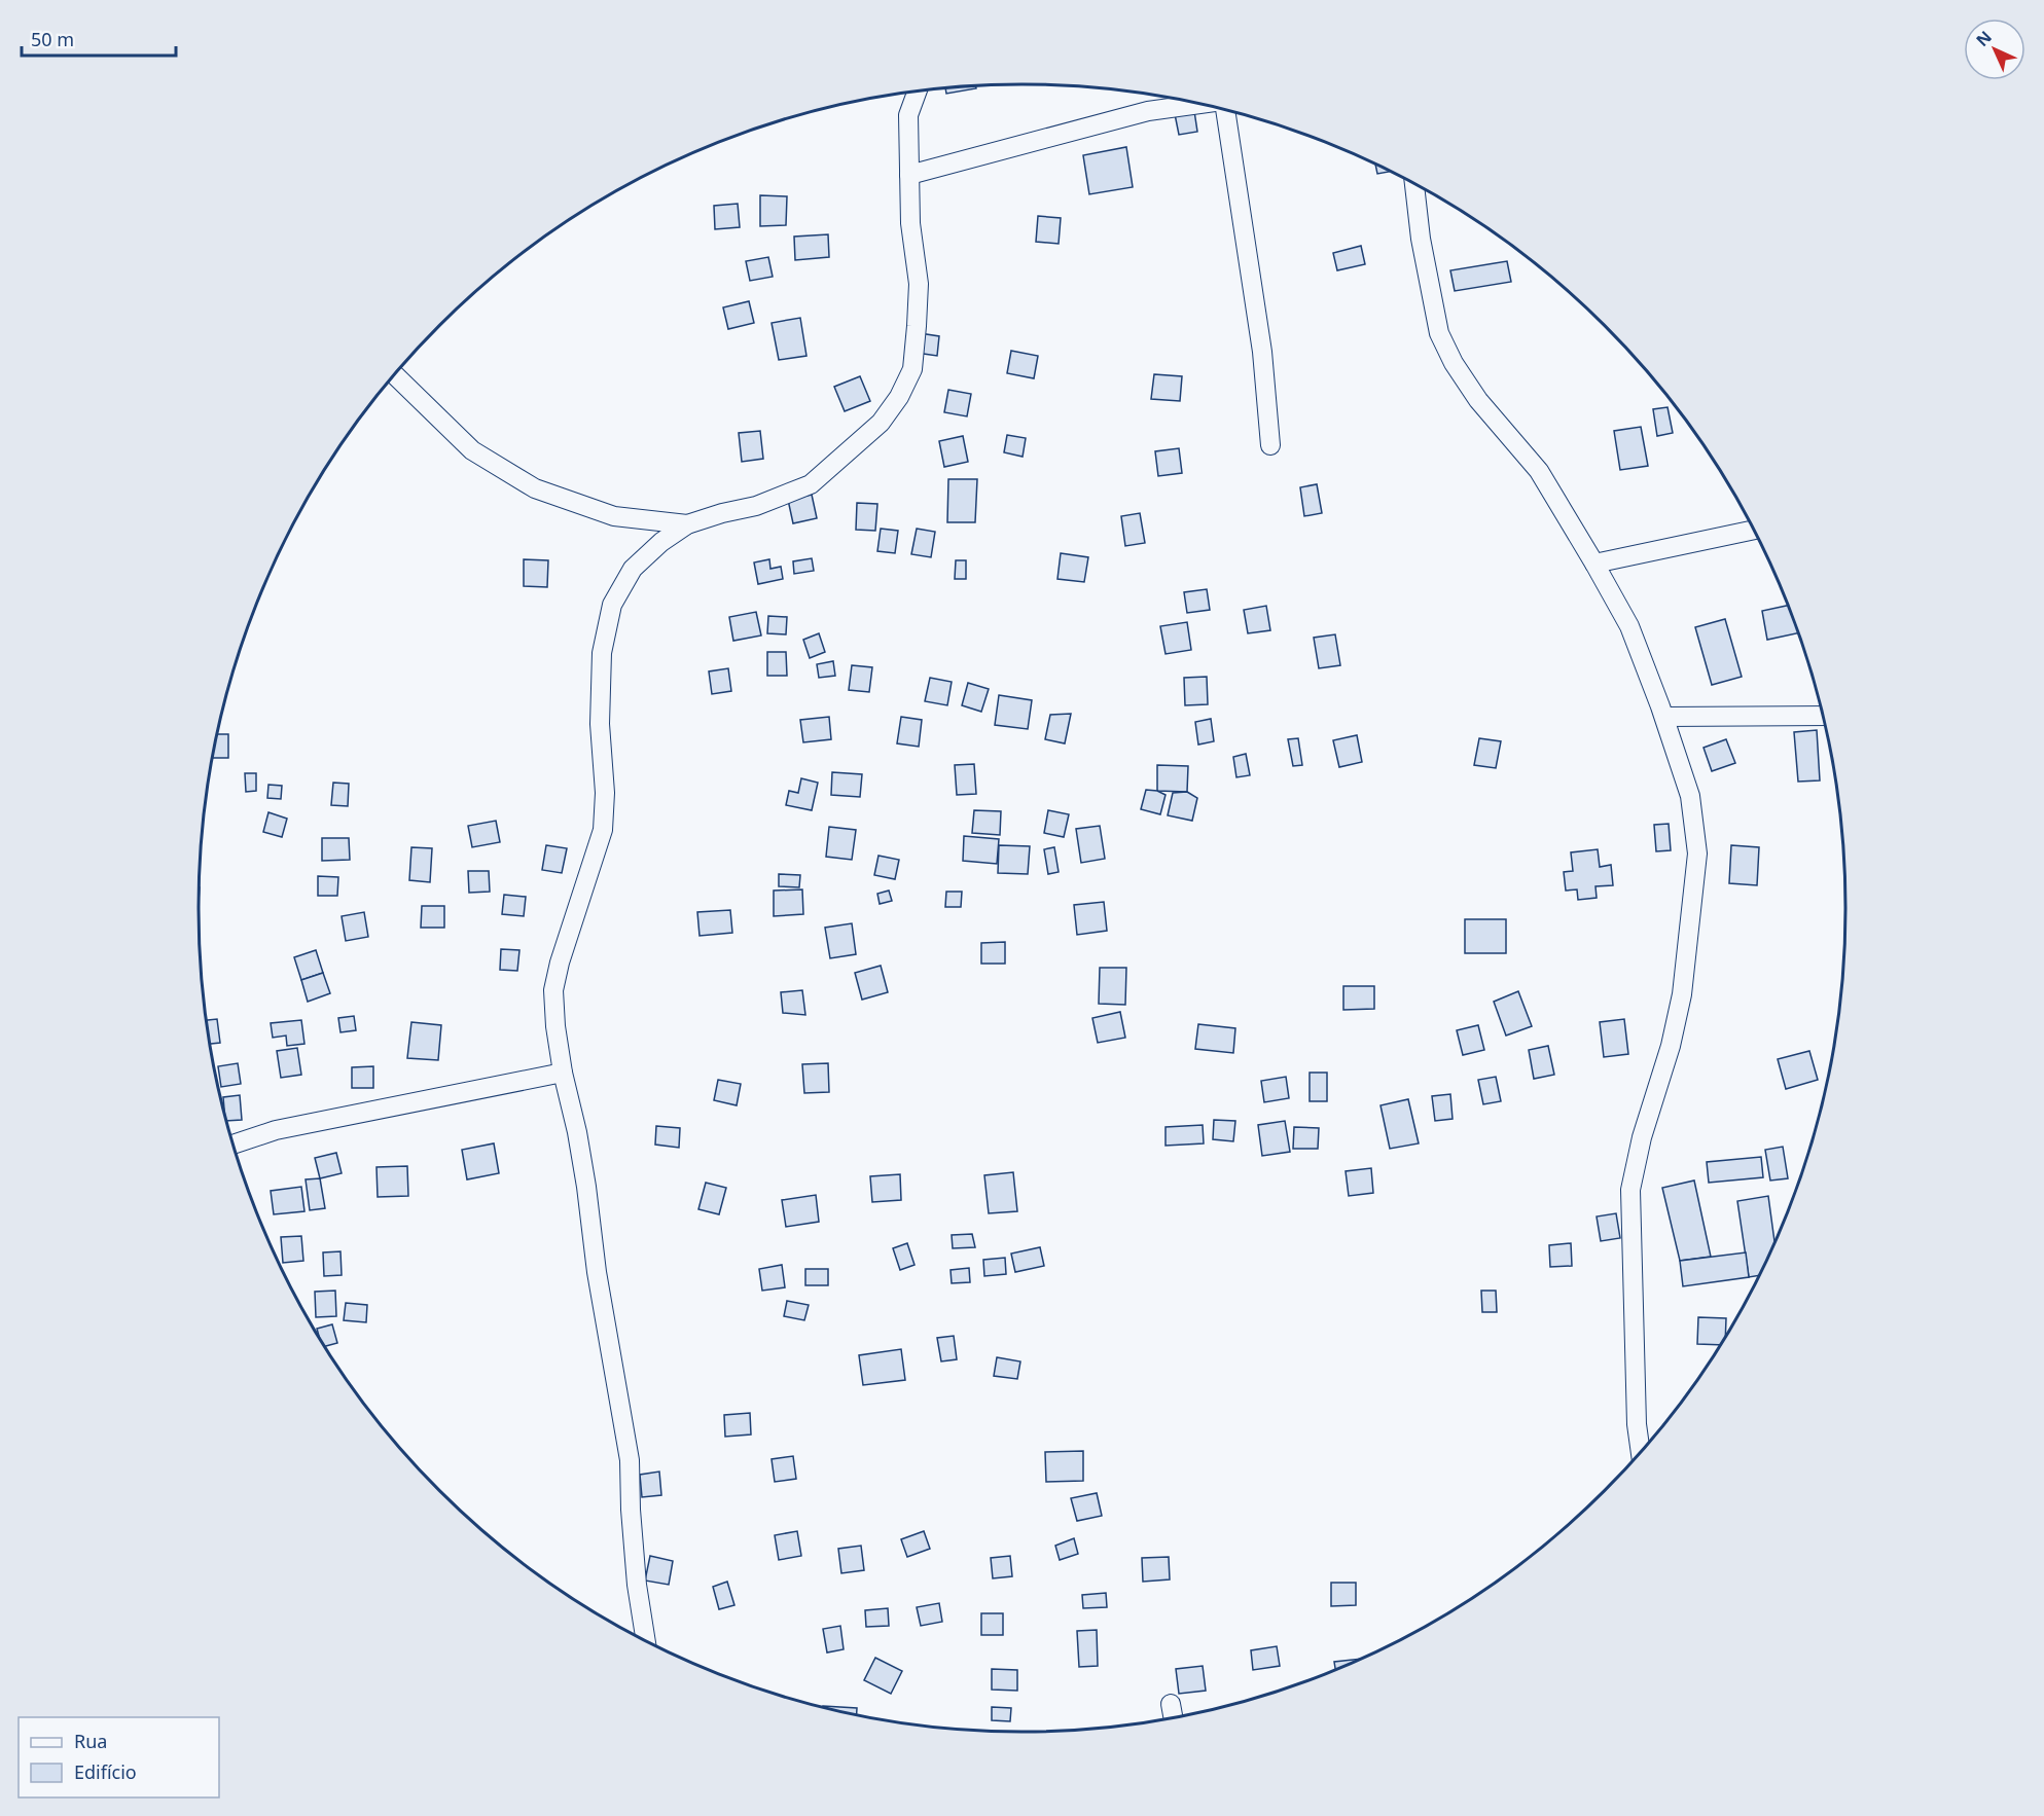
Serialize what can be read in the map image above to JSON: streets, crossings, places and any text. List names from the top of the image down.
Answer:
{
  "legend": ["Rua", "Edifício"],
  "scale_bar": "50 m",
  "north": "top left"
}
